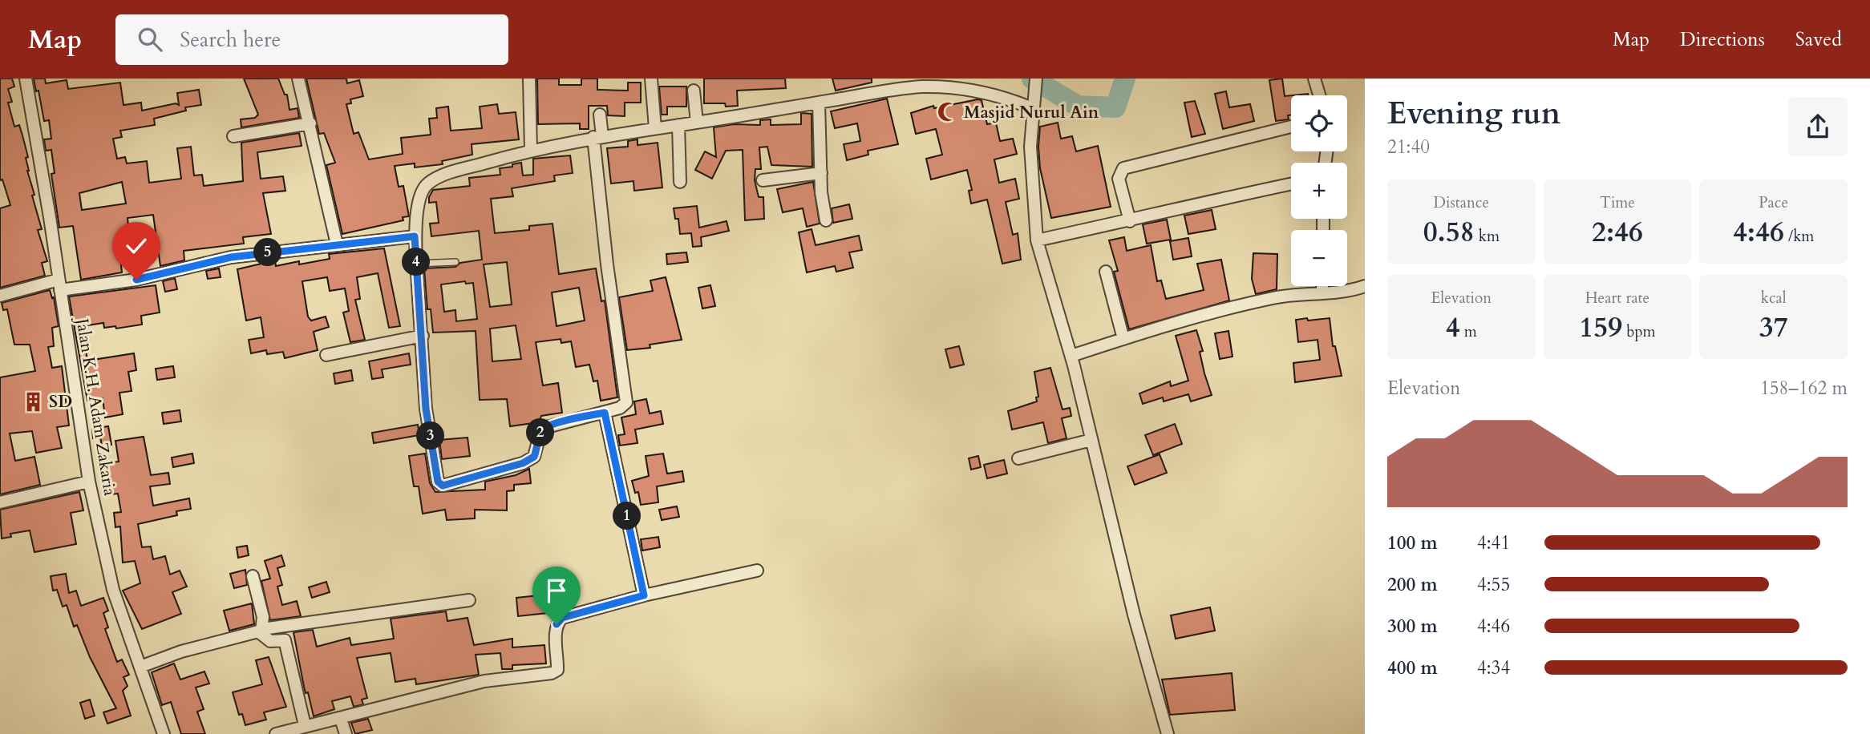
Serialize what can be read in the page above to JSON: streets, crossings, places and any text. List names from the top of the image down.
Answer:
{
  "streets": {
    "street": ["Jalan K.H. Adam Zakaria"]
  },
  "places": {
    "mosque": ["Masjid Nurul Ain"],
    "building": ["SD"]
  },
  "page": {
    "header": "Map",
    "search": "Search here",
    "nav": ["Map", "Directions", "Saved"],
    "heading": ["Evening run", "21:40"],
    "map_buttons": ["+", "−"],
    "stats": [
      ["Distance", "0.58 km"],
      ["Time", "2:46"],
      ["Pace", "4:46 /km"],
      ["Elevation", "4 m"],
      ["Heart rate", "159 bpm"],
      ["kcal", "37"]
    ],
    "pins": [
      "5",
      "4",
      "2",
      "3",
      "1"
    ],
    "chart": ["Elevation", "158–162 m"],
    "list": [
      {
        "name": "100 m",
        "note": "4:41"
      },
      {
        "name": "200 m",
        "note": "4:55"
      },
      {
        "name": "300 m",
        "note": "4:46"
      },
      {
        "name": "400 m",
        "note": "4:34"
      }
    ]
  }
}
